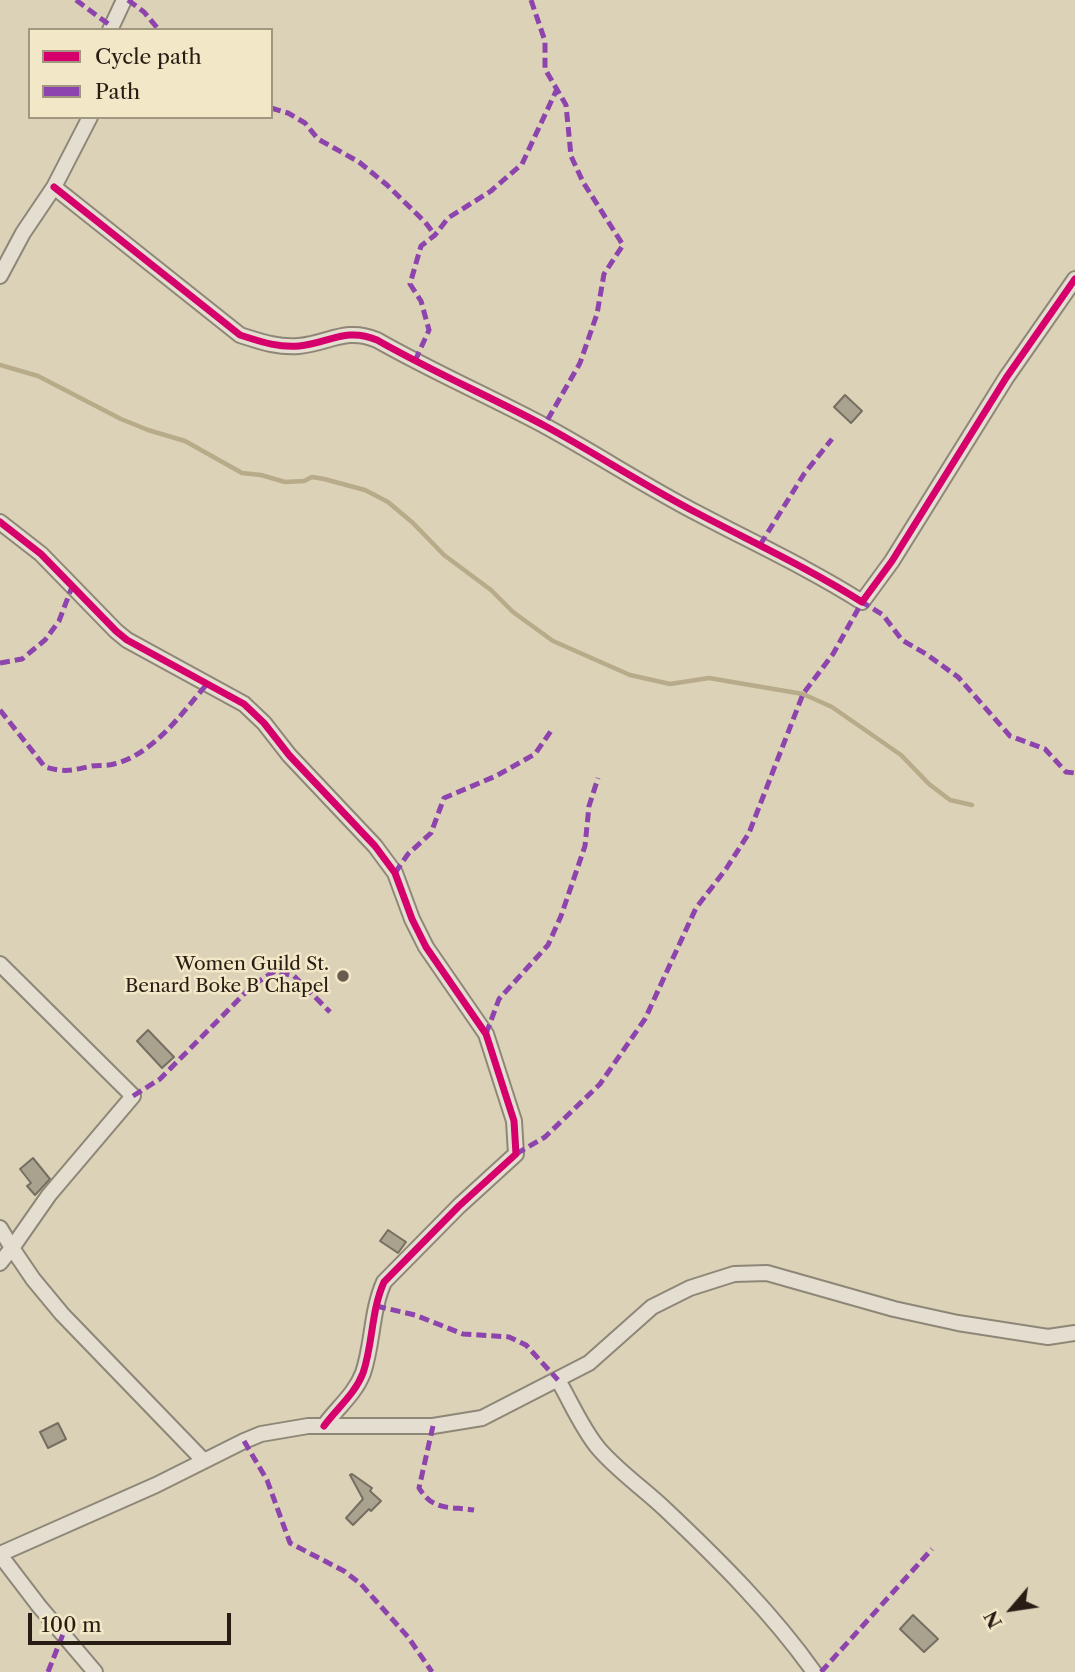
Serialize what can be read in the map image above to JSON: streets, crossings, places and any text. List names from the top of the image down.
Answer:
{
  "places": ["Women Guild St. Benard Boke B Chapel"],
  "legend": ["Cycle path", "Path"],
  "scale_bar": "100 m",
  "north": "bottom left"
}
